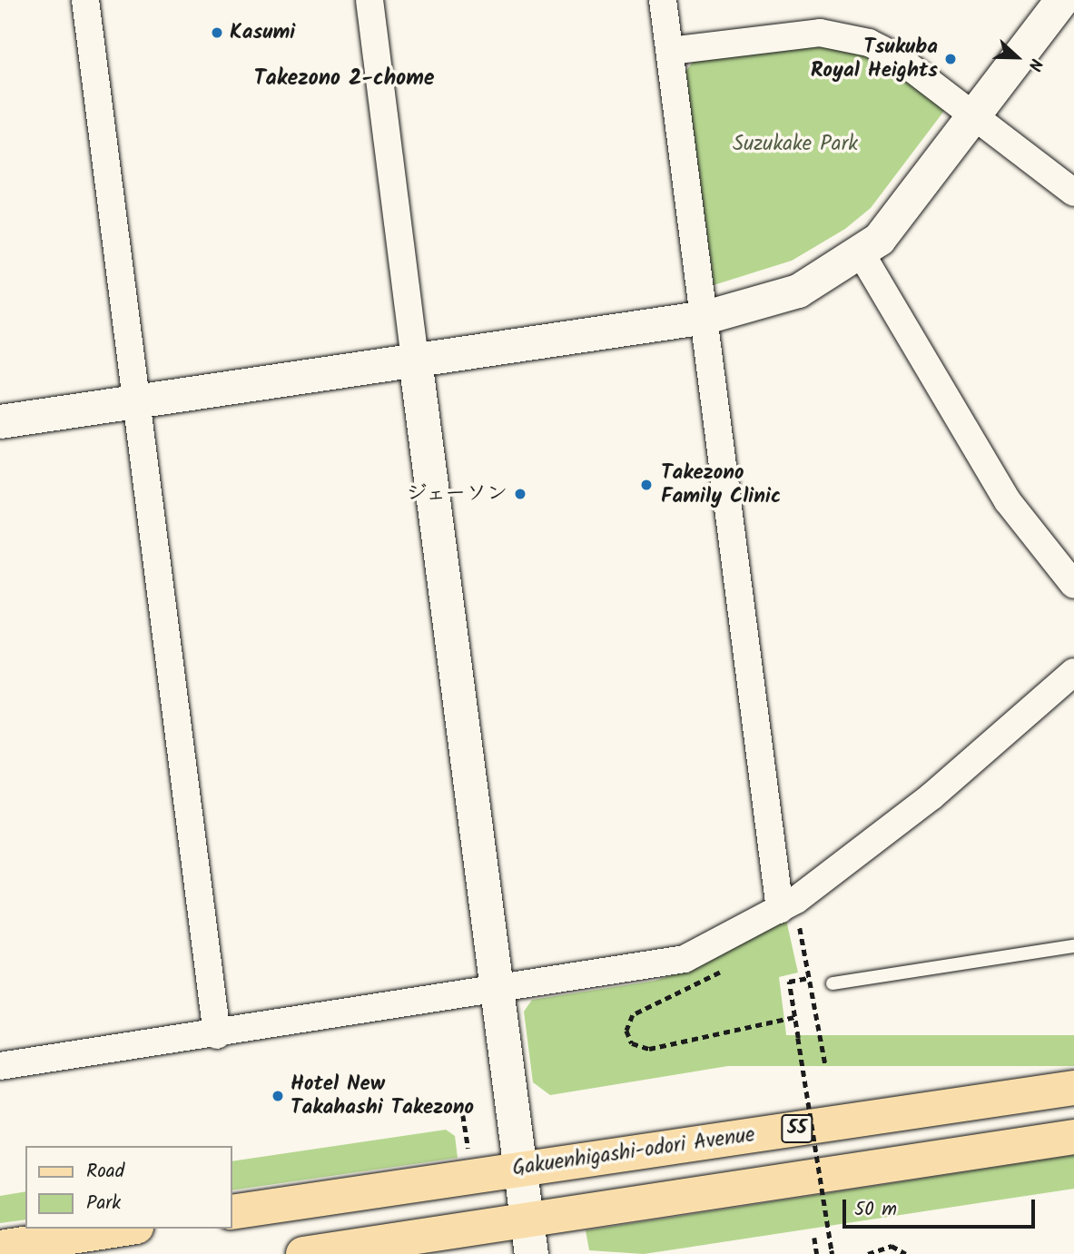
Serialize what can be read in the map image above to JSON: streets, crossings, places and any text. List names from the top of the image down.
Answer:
{
  "streets": {
    "main road": ["55", "Gakuenhigashi-odori Avenue"]
  },
  "districts": ["Takezono 2-chome"],
  "parks": ["Suzukake Park"],
  "places": [
    "Kasumi",
    "Tsukuba Royal Heights",
    "Takezono Family Clinic",
    "ジェーソン",
    "Hotel New Takahashi Takezono"
  ],
  "legend": ["Road", "Park"],
  "scale_bar": "50 m",
  "north": "right"
}
